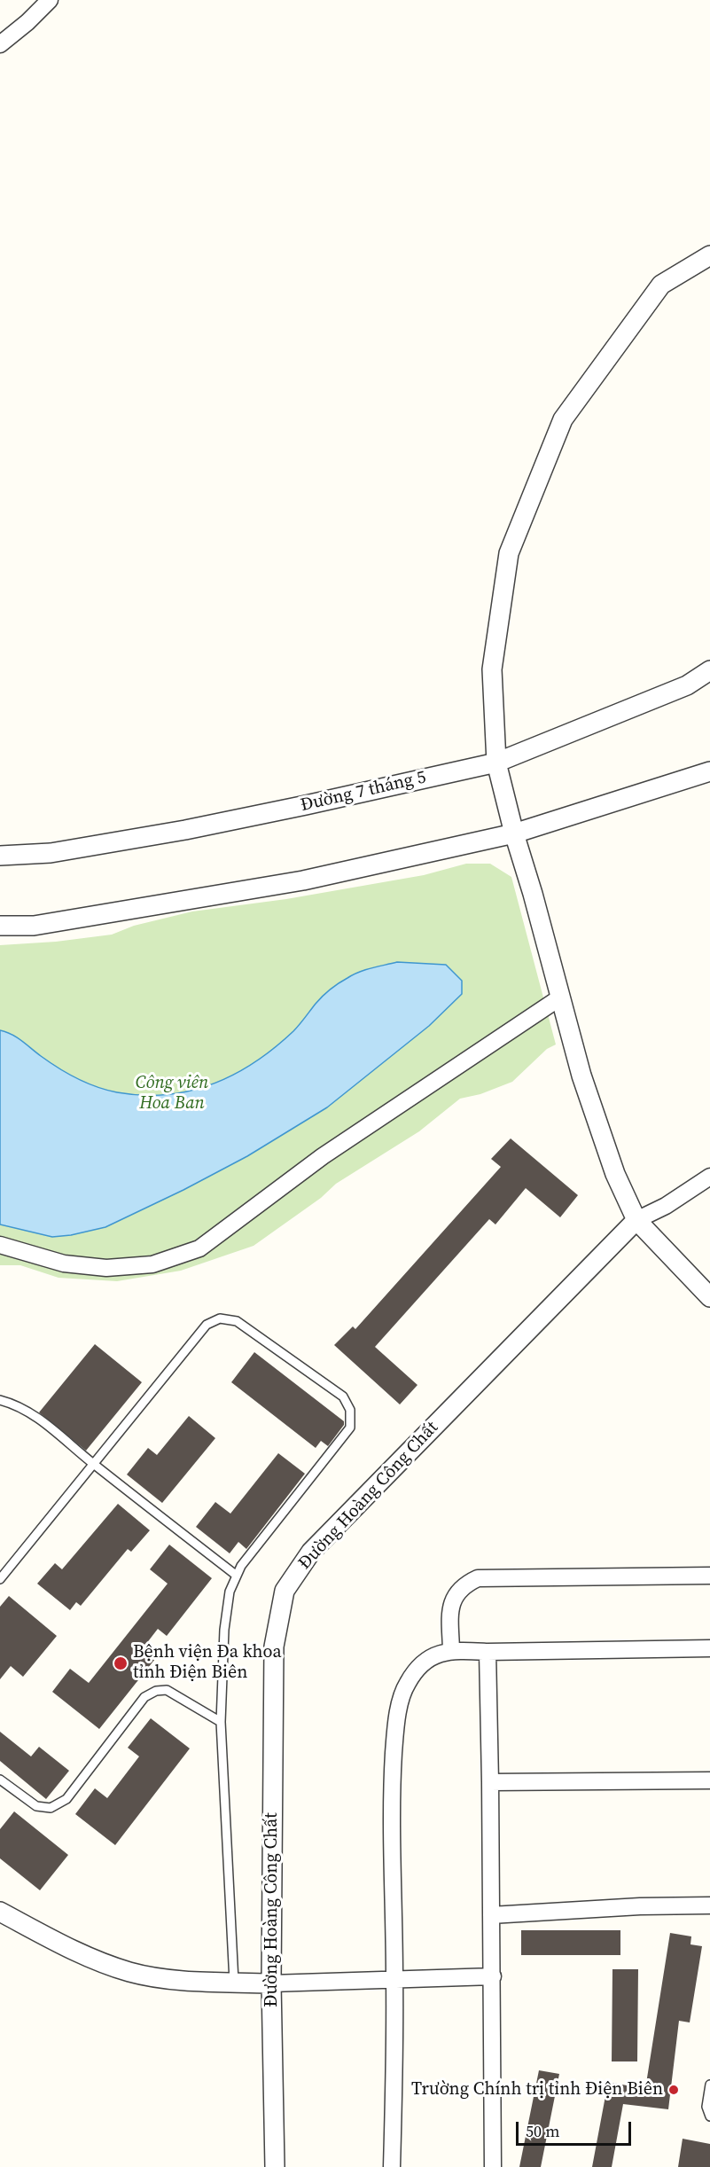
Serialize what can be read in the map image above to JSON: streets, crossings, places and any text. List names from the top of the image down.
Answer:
{
  "streets": {
    "street": ["Đường 7 tháng 5", "Đường Hoàng Công Chất"]
  },
  "parks": ["Công viên Hoa Ban"],
  "places": ["Bệnh viện Đa khoa tỉnh Điện Biên", "Trường Chính trị tỉnh Điện Biên"],
  "scale_bar": "50 m"
}
